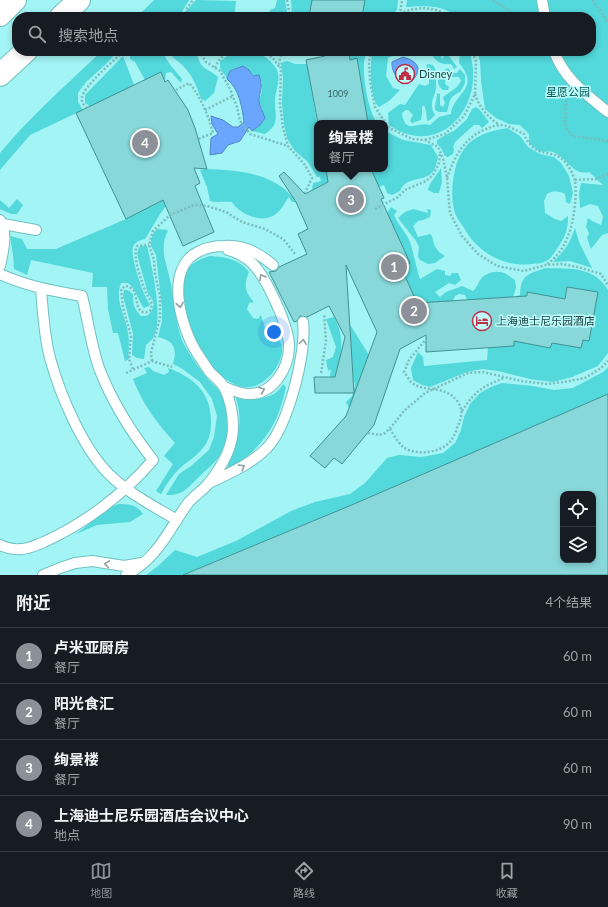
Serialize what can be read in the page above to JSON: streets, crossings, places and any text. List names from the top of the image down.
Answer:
{
  "parks": ["星愿公园"],
  "places": {
    "public building": ["Disney"],
    "hotel": ["上海迪士尼乐园酒店"]
  },
  "house_numbers": ["1009"],
  "page": {
    "search": "搜索地点",
    "popup": ["绚景楼", "餐厅"],
    "pins": [
      "4",
      "3",
      "1",
      "2"
    ],
    "heading": ["附近", "4个结果"],
    "list": [
      {
        "mark": "1",
        "name": "卢米亚厨房",
        "note": "餐厅",
        "value": "60 m"
      },
      {
        "mark": "2",
        "name": "阳光食汇",
        "note": "餐厅",
        "value": "60 m"
      },
      {
        "mark": "3",
        "name": "绚景楼",
        "note": "餐厅",
        "value": "60 m"
      },
      {
        "mark": "4",
        "name": "上海迪士尼乐园酒店会议中心",
        "note": "地点",
        "value": "90 m"
      }
    ],
    "nav": ["地图", "路线", "收藏"]
  }
}
